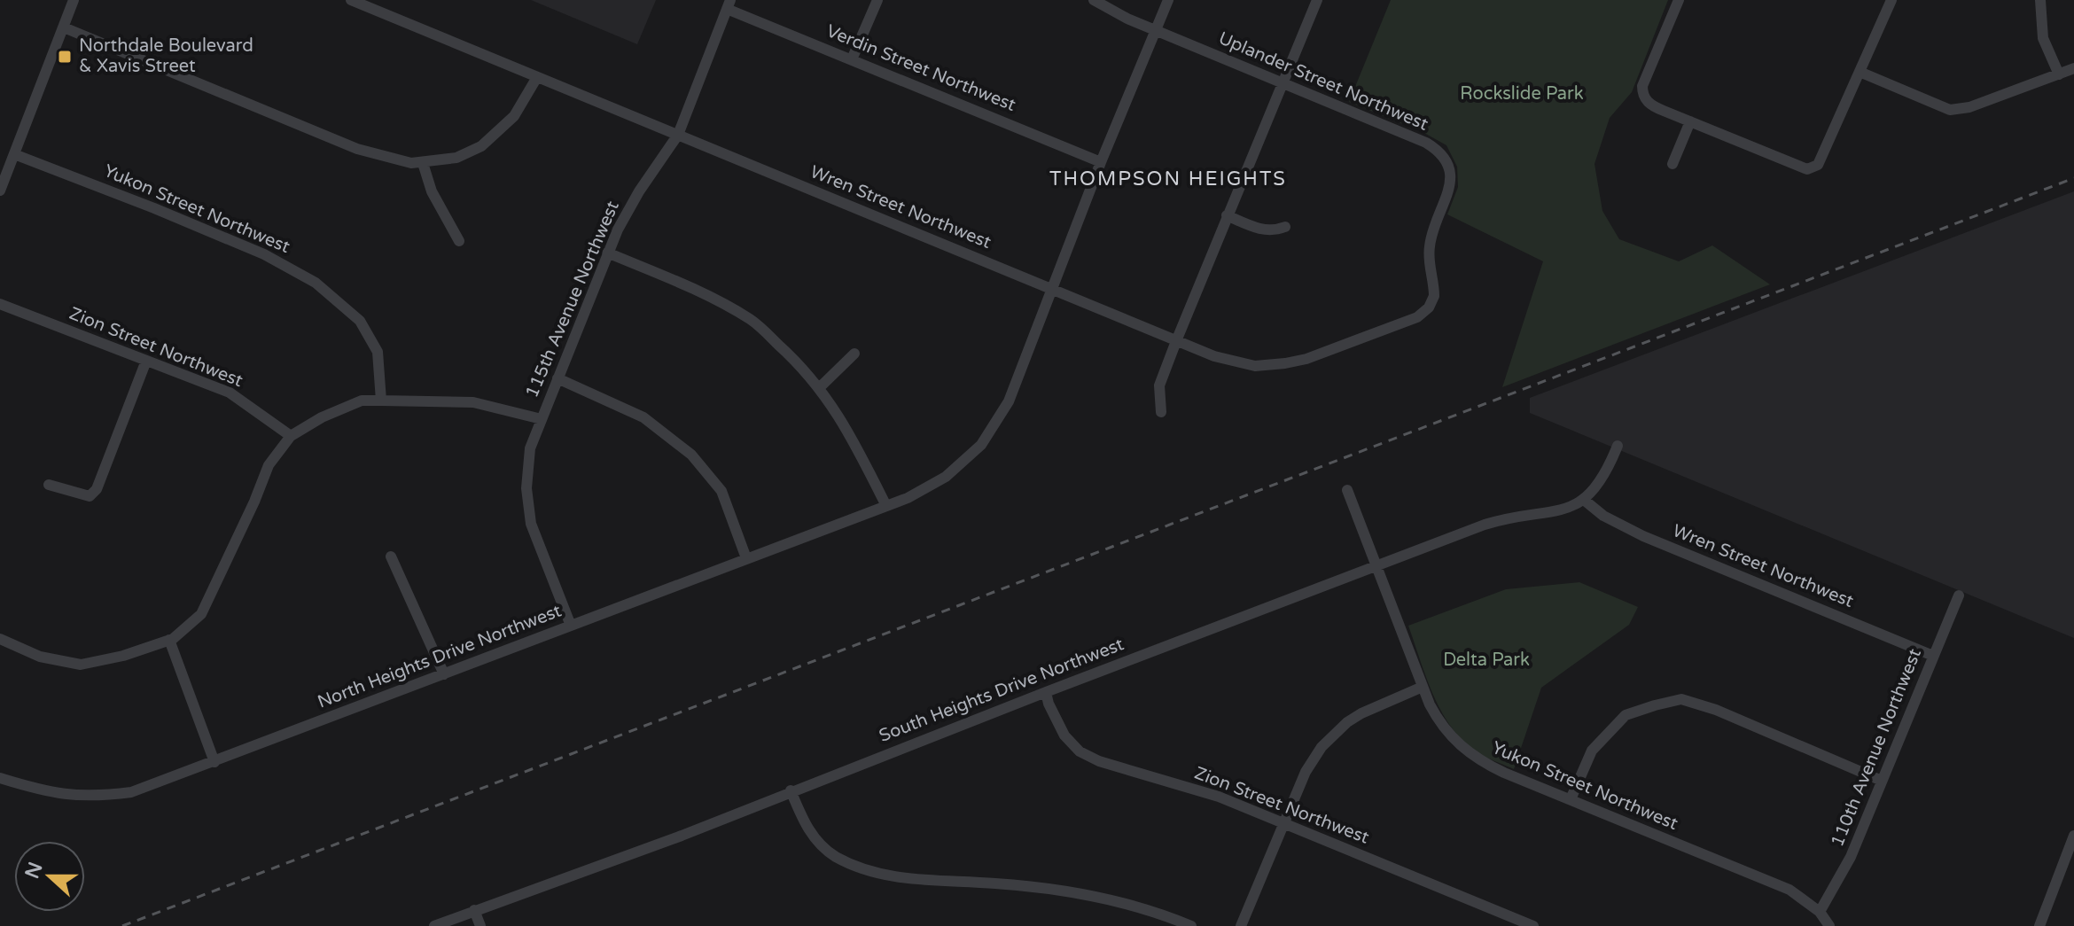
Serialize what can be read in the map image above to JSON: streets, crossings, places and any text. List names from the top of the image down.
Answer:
{
  "streets": {
    "street": [
      "Verdin Street Northwest",
      "Uplander Street Northwest",
      "Wren Street Northwest",
      "Yukon Street Northwest",
      "115th Avenue Northwest",
      "Zion Street Northwest",
      "North Heights Drive Northwest",
      "South Heights Drive Northwest",
      "110th Avenue Northwest"
    ]
  },
  "crossings": [
    ["Verdin Street Northwest", "115th Avenue Northwest"],
    ["Verdin Street Northwest", "North Heights Drive Northwest"],
    ["Uplander Street Northwest", "Wren Street Northwest"],
    ["Uplander Street Northwest", "North Heights Drive Northwest"],
    ["Wren Street Northwest", "115th Avenue Northwest"],
    ["Wren Street Northwest", "North Heights Drive Northwest"],
    ["Wren Street Northwest", "South Heights Drive Northwest"],
    ["Wren Street Northwest", "110th Avenue Northwest"],
    ["Yukon Street Northwest", "South Heights Drive Northwest"],
    ["Yukon Street Northwest", "110th Avenue Northwest"],
    ["115th Avenue Northwest", "North Heights Drive Northwest"],
    ["Zion Street Northwest", "South Heights Drive Northwest"]
  ],
  "districts": ["THOMPSON HEIGHTS"],
  "parks": ["Rockslide Park", "Delta Park"],
  "places": {
    "transit": ["Northdale Boulevard & Xavis Street"]
  },
  "north": "left"
}
